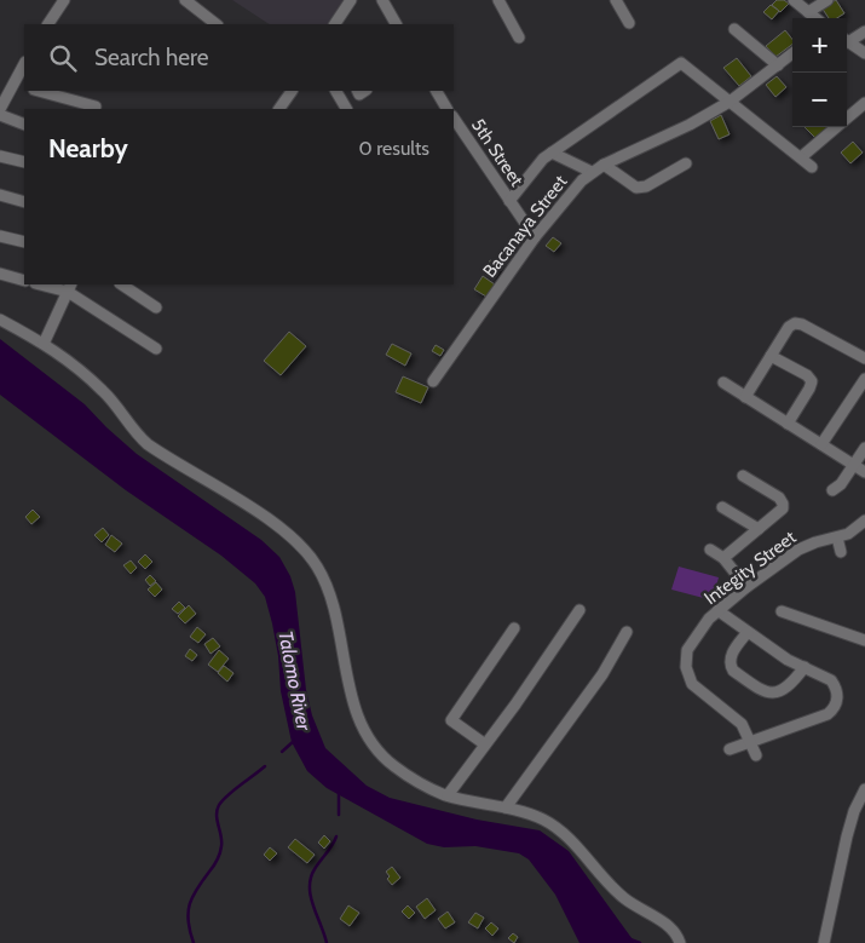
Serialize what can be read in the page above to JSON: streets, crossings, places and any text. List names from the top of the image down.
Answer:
{
  "streets": {
    "street": ["5th Street", "Bacanaya Street", "Integity Street"]
  },
  "crossings": [
    ["5th Street", "Bacanaya Street"]
  ],
  "water": ["Talomo River"],
  "page": {
    "map_buttons": ["+", "−"],
    "search": "Search here",
    "heading": ["Nearby", "0 results"]
  }
}
